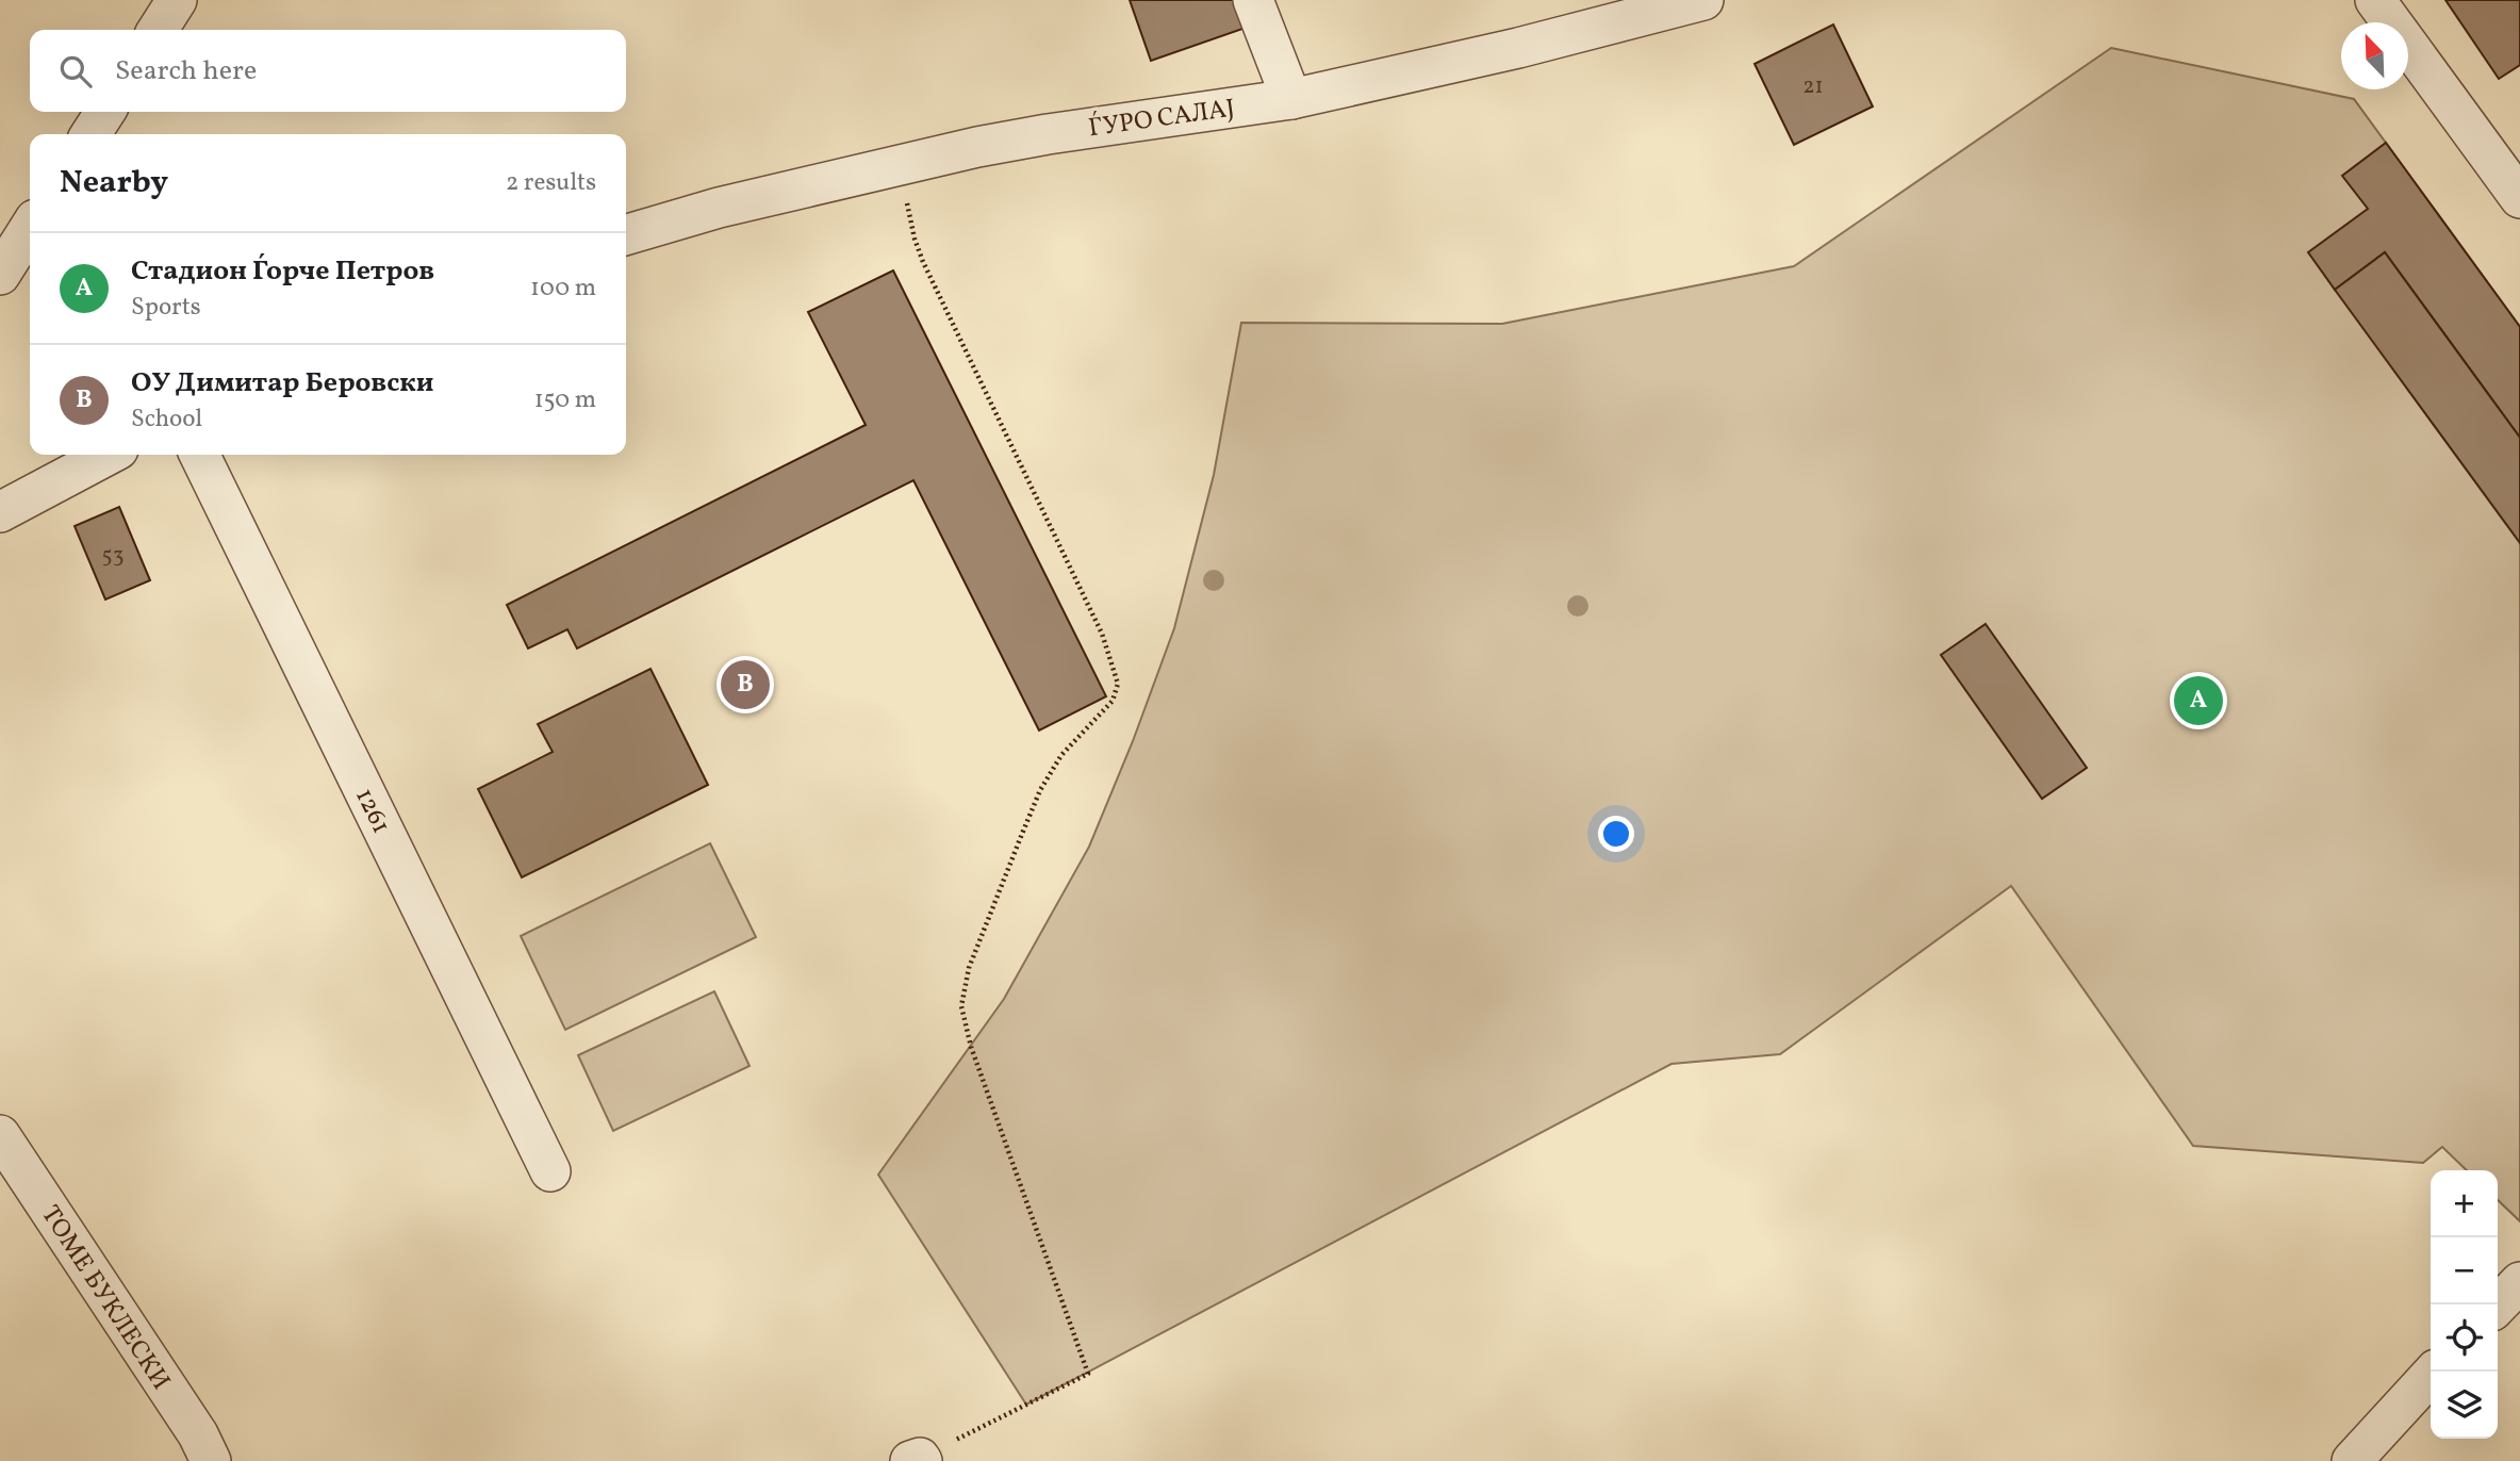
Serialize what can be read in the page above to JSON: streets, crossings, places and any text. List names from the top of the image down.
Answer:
{
  "streets": {
    "street": ["ЃУРО САЛАЈ", "1261", "ТОМЕ БУКЛЕСКИ"]
  },
  "house_numbers": ["21", "53"],
  "north": "top left",
  "page": {
    "search": "Search here",
    "heading": ["Nearby", "2 results"],
    "list": [
      {
        "mark": "A",
        "name": "Стадион Ѓорче Петров",
        "note": "Sports",
        "value": "100 m"
      },
      {
        "mark": "B",
        "name": "ОУ Димитар Беровски",
        "note": "School",
        "value": "150 m"
      }
    ],
    "pins": ["B", "A"],
    "map_buttons": ["+", "−"]
  }
}
